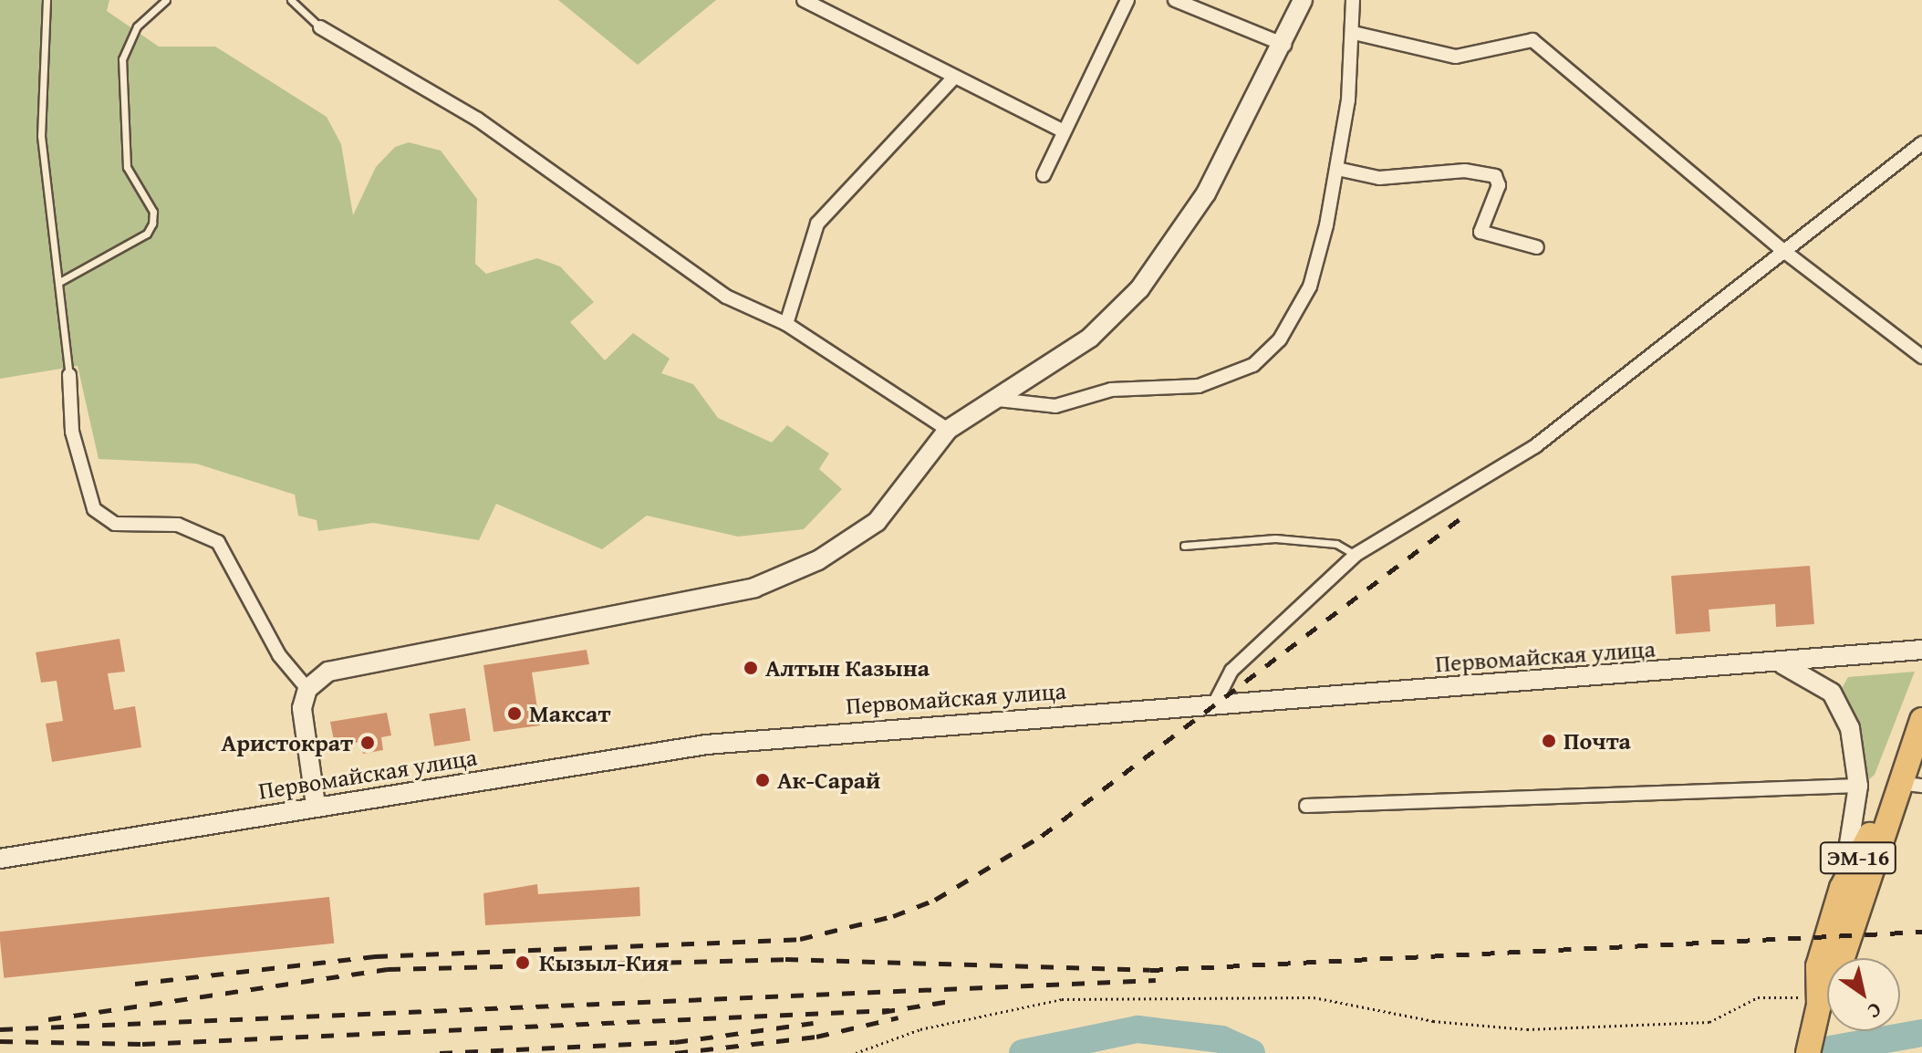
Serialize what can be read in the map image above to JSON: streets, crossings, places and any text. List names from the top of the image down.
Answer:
{
  "streets": {
    "highway": ["ЭМ-16"],
    "main road": ["Первомайская улица"]
  },
  "places": [
    "Алтын Казына",
    "Максат",
    "Почта",
    "Аристократ",
    "Ак-Сарай",
    "Кызыл-Кия"
  ],
  "north": "bottom right"
}
